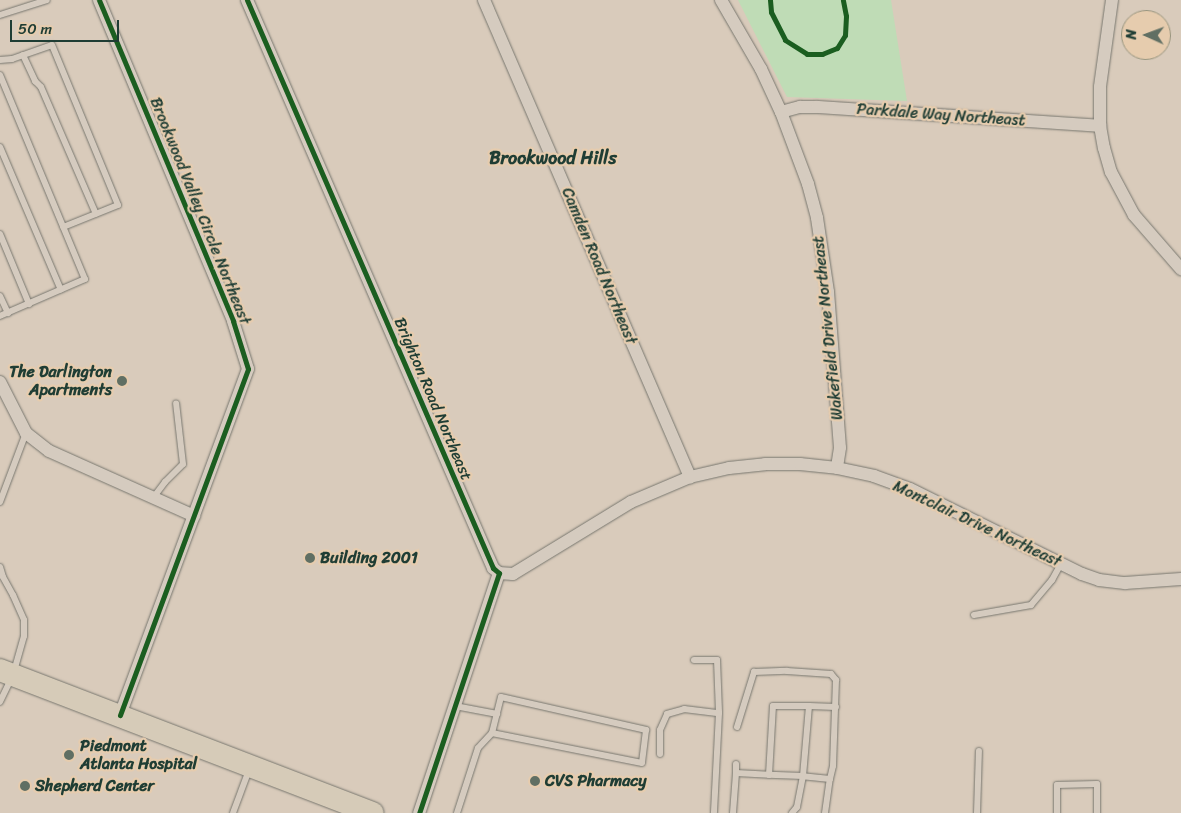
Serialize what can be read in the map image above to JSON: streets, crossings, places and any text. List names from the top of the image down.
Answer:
{
  "streets": {
    "street": [
      "Parkdale Way Northeast",
      "Brookwood Valley Circle Northeast",
      "Camden Road Northeast",
      "Wakefield Drive Northeast",
      "Brighton Road Northeast",
      "Montclair Drive Northeast"
    ]
  },
  "crossings": [
    ["Parkdale Way Northeast", "Wakefield Drive Northeast"],
    ["Camden Road Northeast", "Montclair Drive Northeast"],
    ["Wakefield Drive Northeast", "Montclair Drive Northeast"],
    ["Brighton Road Northeast", "Montclair Drive Northeast"]
  ],
  "districts": ["Brookwood Hills"],
  "places": [
    "The Darlington Apartments",
    "Building 2001",
    "Piedmont Atlanta Hospital",
    "CVS Pharmacy",
    "Shepherd Center"
  ],
  "scale_bar": "50 m",
  "north": "left"
}
